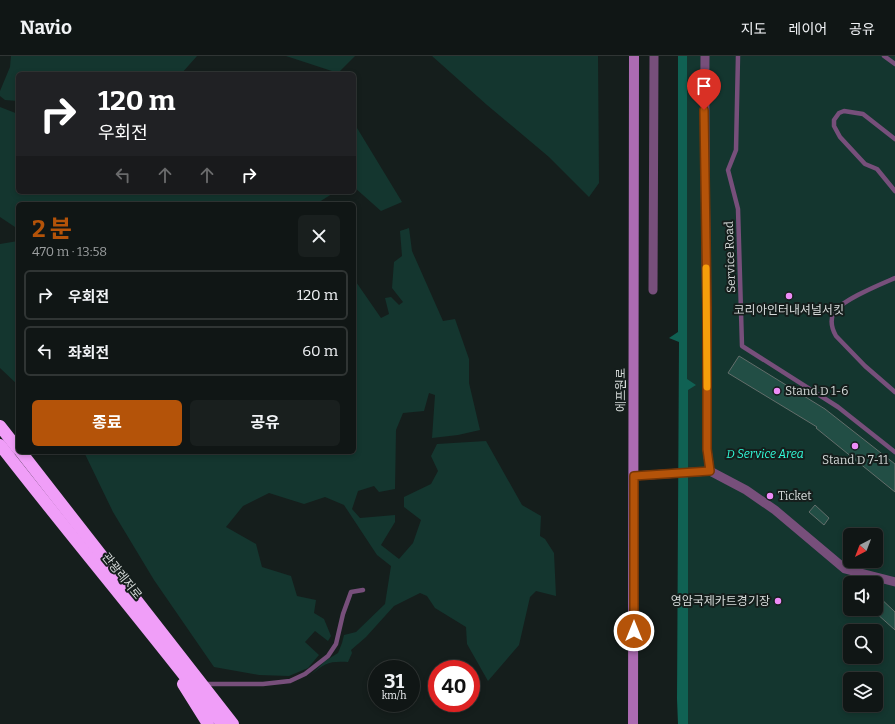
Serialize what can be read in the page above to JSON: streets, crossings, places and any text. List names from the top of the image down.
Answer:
{
  "streets": {
    "highway": ["관광레저로"],
    "street": ["에프원로"],
    "lane": ["Service Road"]
  },
  "parks": ["D Service Area"],
  "places": [
    "코리아인터내셔널서킷",
    "Stand D 1-6",
    "Stand D 7-11",
    "Ticket",
    "영암국제카트경기장"
  ],
  "north": "bottom left",
  "page": {
    "header": "Navio",
    "nav": ["지도", "레이어", "공유"],
    "turn": ["120 m", "우회전"],
    "heading": ["2 분", "470 m · 13:58"],
    "list": [
      {
        "name": "우회전",
        "value": "120 m"
      },
      {
        "name": "좌회전",
        "value": "60 m"
      }
    ],
    "buttons": ["종료", "공유"],
    "speed": "31 km/h",
    "limit": "40"
  }
}
